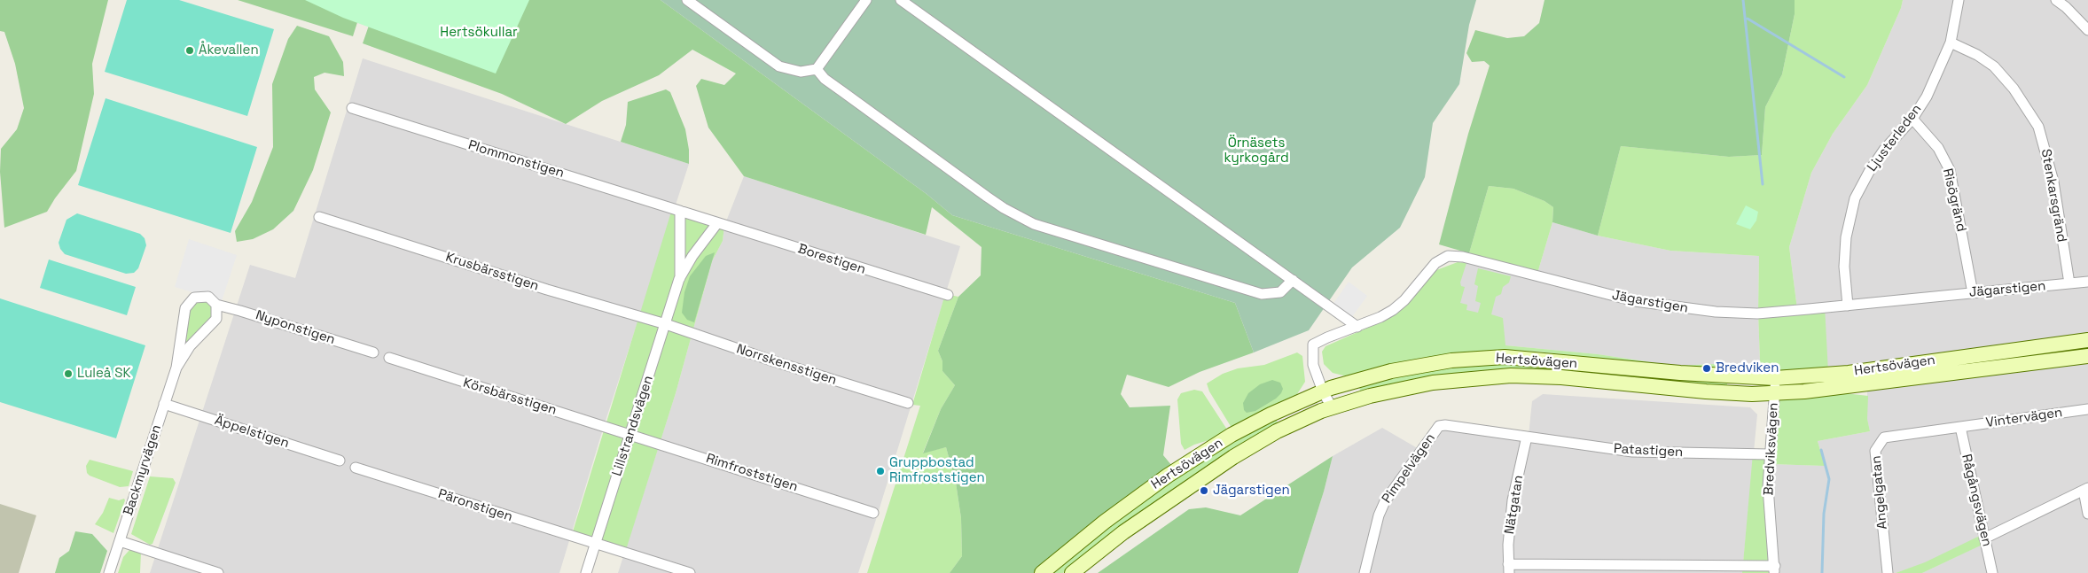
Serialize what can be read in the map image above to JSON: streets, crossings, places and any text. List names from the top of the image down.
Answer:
{
  "streets": {
    "main road": ["Hertsövägen"],
    "street": [
      "Ljusterleden",
      "Plommonstigen",
      "Stenkarsgränd",
      "Risögränd",
      "Borestigen",
      "Krusbärsstigen",
      "Jägarstigen",
      "Nyponstigen",
      "Norrskensstigen",
      "Körsbärsstigen",
      "Vintervägen",
      "Lillstrandsvägen",
      "Äppelstigen",
      "Bredviksvägen",
      "Patastigen",
      "Pimpelvägen",
      "Backmyrvägen",
      "Rimfroststigen",
      "Angelgatan",
      "Rågångsvägen",
      "Nätgatan",
      "Päronstigen"
    ]
  },
  "crossings": [
    ["Ljusterleden", "Stenkarsgränd"],
    ["Ljusterleden", "Risögränd"],
    ["Ljusterleden", "Jägarstigen"],
    ["Plommonstigen", "Lillstrandsvägen"],
    ["Stenkarsgränd", "Jägarstigen"],
    ["Risögränd", "Jägarstigen"],
    ["Borestigen", "Lillstrandsvägen"],
    ["Krusbärsstigen", "Norrskensstigen"],
    ["Krusbärsstigen", "Lillstrandsvägen"],
    ["Jägarstigen", "Hertsövägen"],
    ["Nyponstigen", "Backmyrvägen"],
    ["Hertsövägen", "Bredviksvägen"],
    ["Norrskensstigen", "Lillstrandsvägen"],
    ["Körsbärsstigen", "Lillstrandsvägen"],
    ["Körsbärsstigen", "Rimfroststigen"],
    ["Vintervägen", "Angelgatan"],
    ["Vintervägen", "Rågångsvägen"],
    ["Lillstrandsvägen", "Rimfroststigen"],
    ["Lillstrandsvägen", "Päronstigen"],
    ["Äppelstigen", "Backmyrvägen"],
    ["Bredviksvägen", "Patastigen"],
    ["Patastigen", "Pimpelvägen"],
    ["Patastigen", "Nätgatan"],
    ["Pimpelvägen", "Nätgatan"],
    ["Angelgatan", "Rågångsvägen"]
  ],
  "parks": ["Hertsökullar", "Örnäsets kyrkogård"],
  "places": [
    "Åkevallen",
    "Bredviken",
    "Luleå SK",
    "Gruppbostad Rimfroststigen",
    "Jägarstigen"
  ]
}
